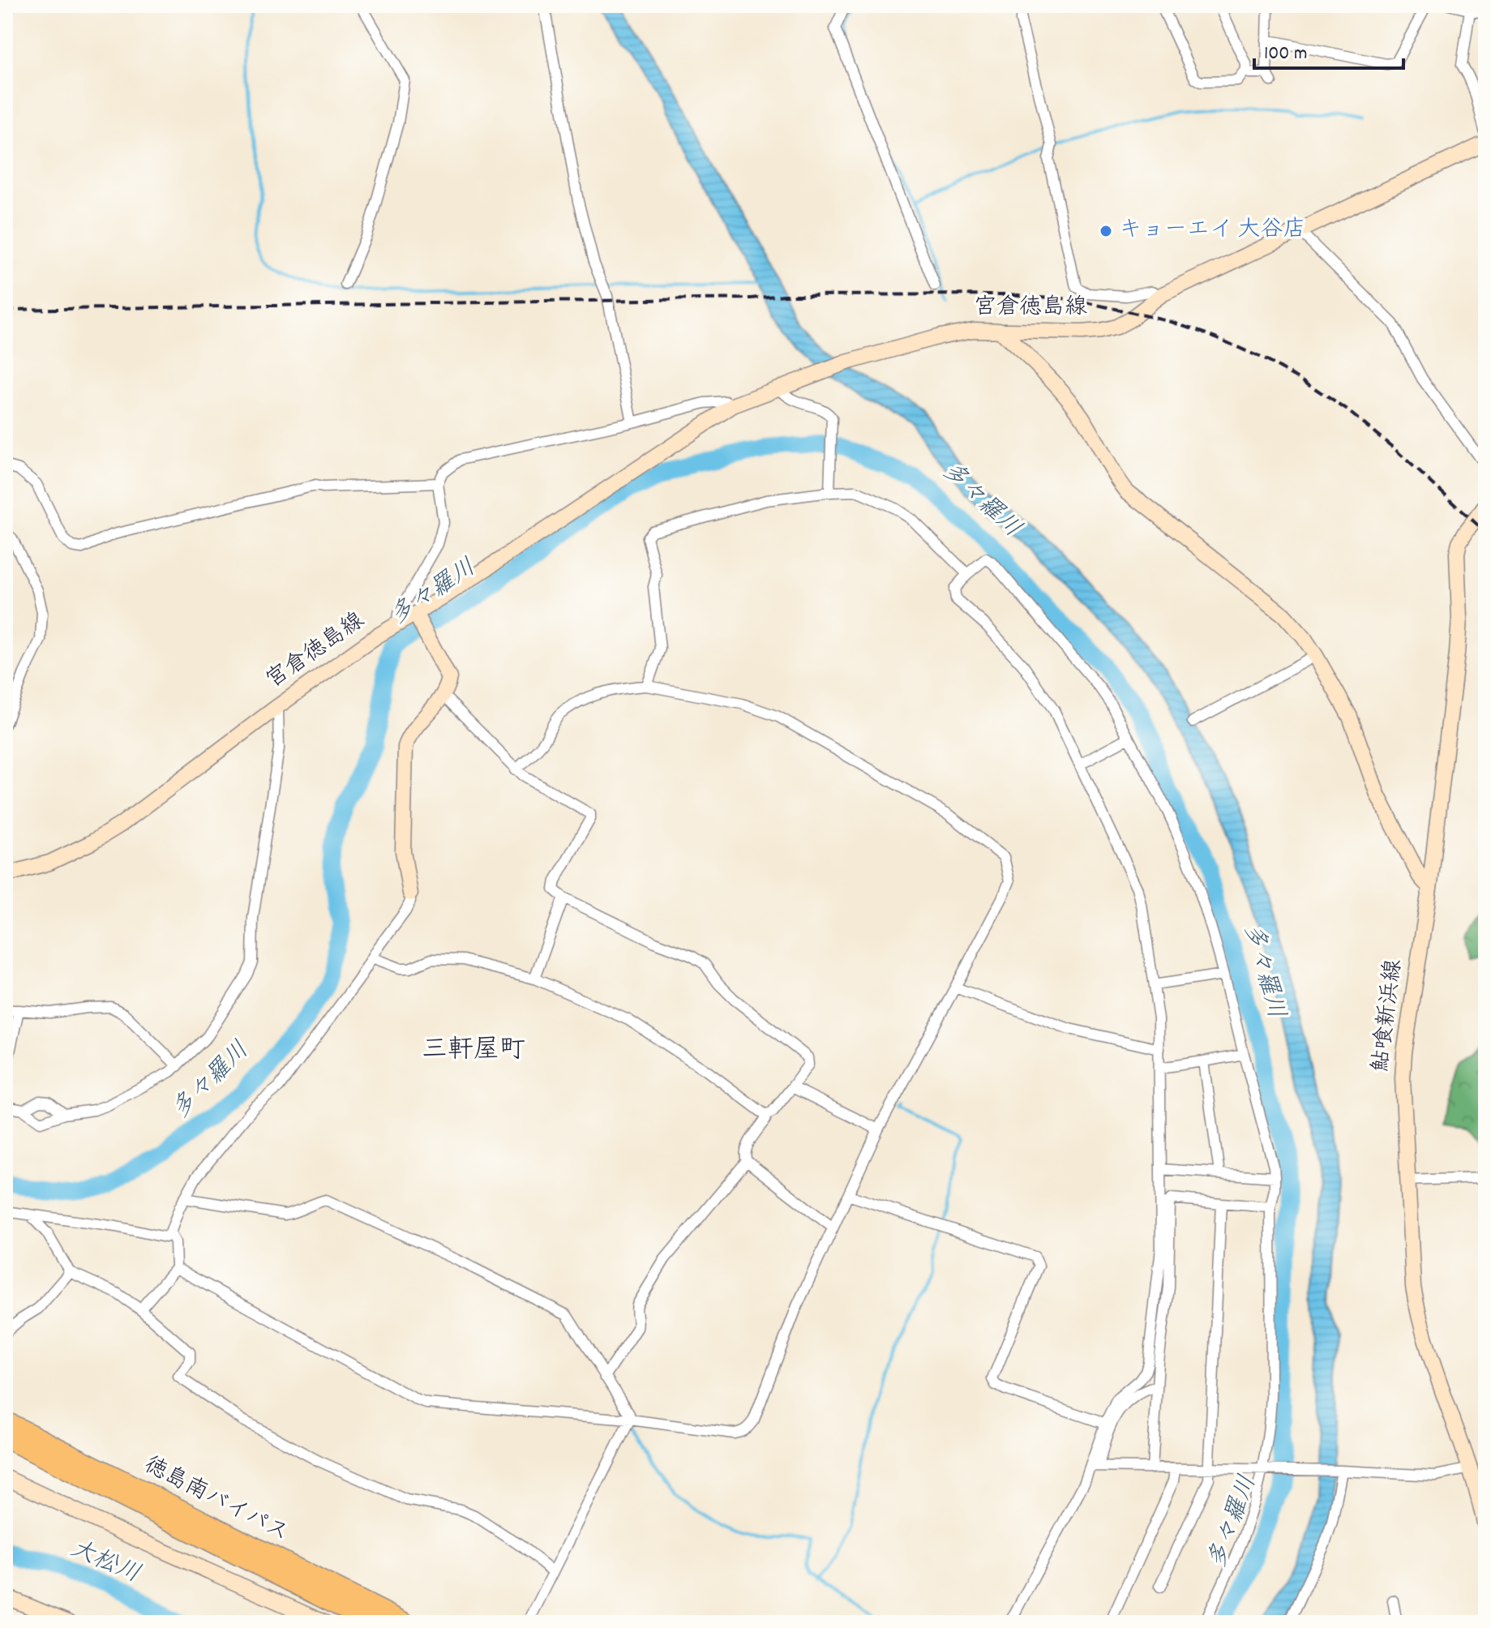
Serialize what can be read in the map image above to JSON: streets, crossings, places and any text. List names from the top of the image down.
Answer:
{
  "streets": {
    "highway": ["徳島南バイパス"],
    "main road": ["宮倉徳島線", "鮎喰新浜線"]
  },
  "districts": ["三軒屋町"],
  "water": ["多々羅川", "大松川"],
  "places": ["キョーエイ 大谷店"],
  "scale_bar": "100 m"
}
